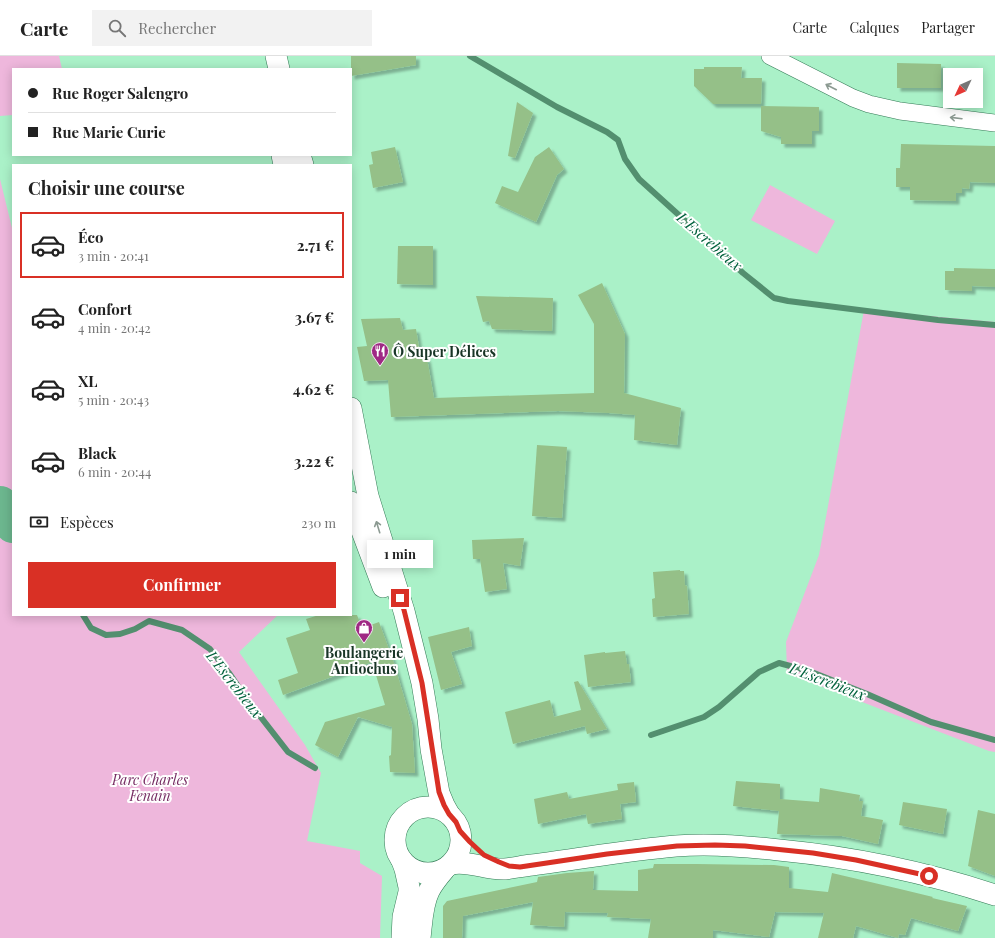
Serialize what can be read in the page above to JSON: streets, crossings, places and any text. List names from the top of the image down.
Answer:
{
  "water": ["L'Escrebieux"],
  "parks": ["Parc Charles Fenain"],
  "places": {
    "restaurant": ["Ô Super Délices"],
    "shop": ["Boulangerie Antiochus"]
  },
  "north": "bottom left",
  "page": {
    "header": "Carte",
    "search": "Rechercher",
    "nav": ["Carte", "Calques", "Partager"],
    "banner": ["Rue Roger Salengro", "Rue Marie Curie"],
    "heading": "Choisir une course",
    "list": [
      {
        "name": "Éco",
        "note": "3 min · 20:41",
        "value": "2.71 €"
      },
      {
        "name": "Confort",
        "note": "4 min · 20:42",
        "value": "3.67 €"
      },
      {
        "name": "XL",
        "note": "5 min · 20:43",
        "value": "4.62 €"
      },
      {
        "name": "Black",
        "note": "6 min · 20:44",
        "value": "3.22 €"
      }
    ],
    "pay": ["Espèces", "230 m"],
    "bubble": "1 min",
    "buttons": "Confirmer"
  }
}
